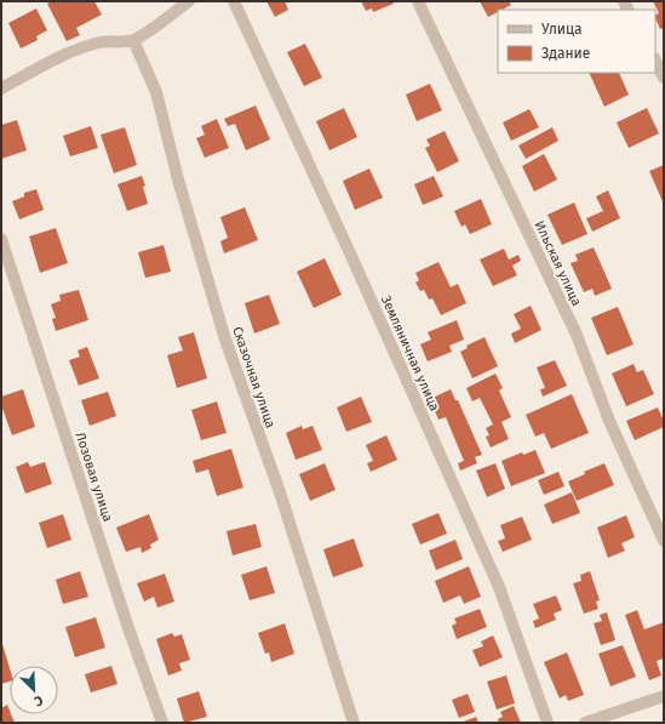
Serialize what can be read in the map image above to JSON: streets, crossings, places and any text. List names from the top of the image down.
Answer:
{
  "streets": {
    "street": [
      "Ильская улица",
      "Земляничная улица",
      "Сказочная улица",
      "Лозовая улица"
    ]
  },
  "legend": ["Улица", "Здание"],
  "north": "bottom right"
}
